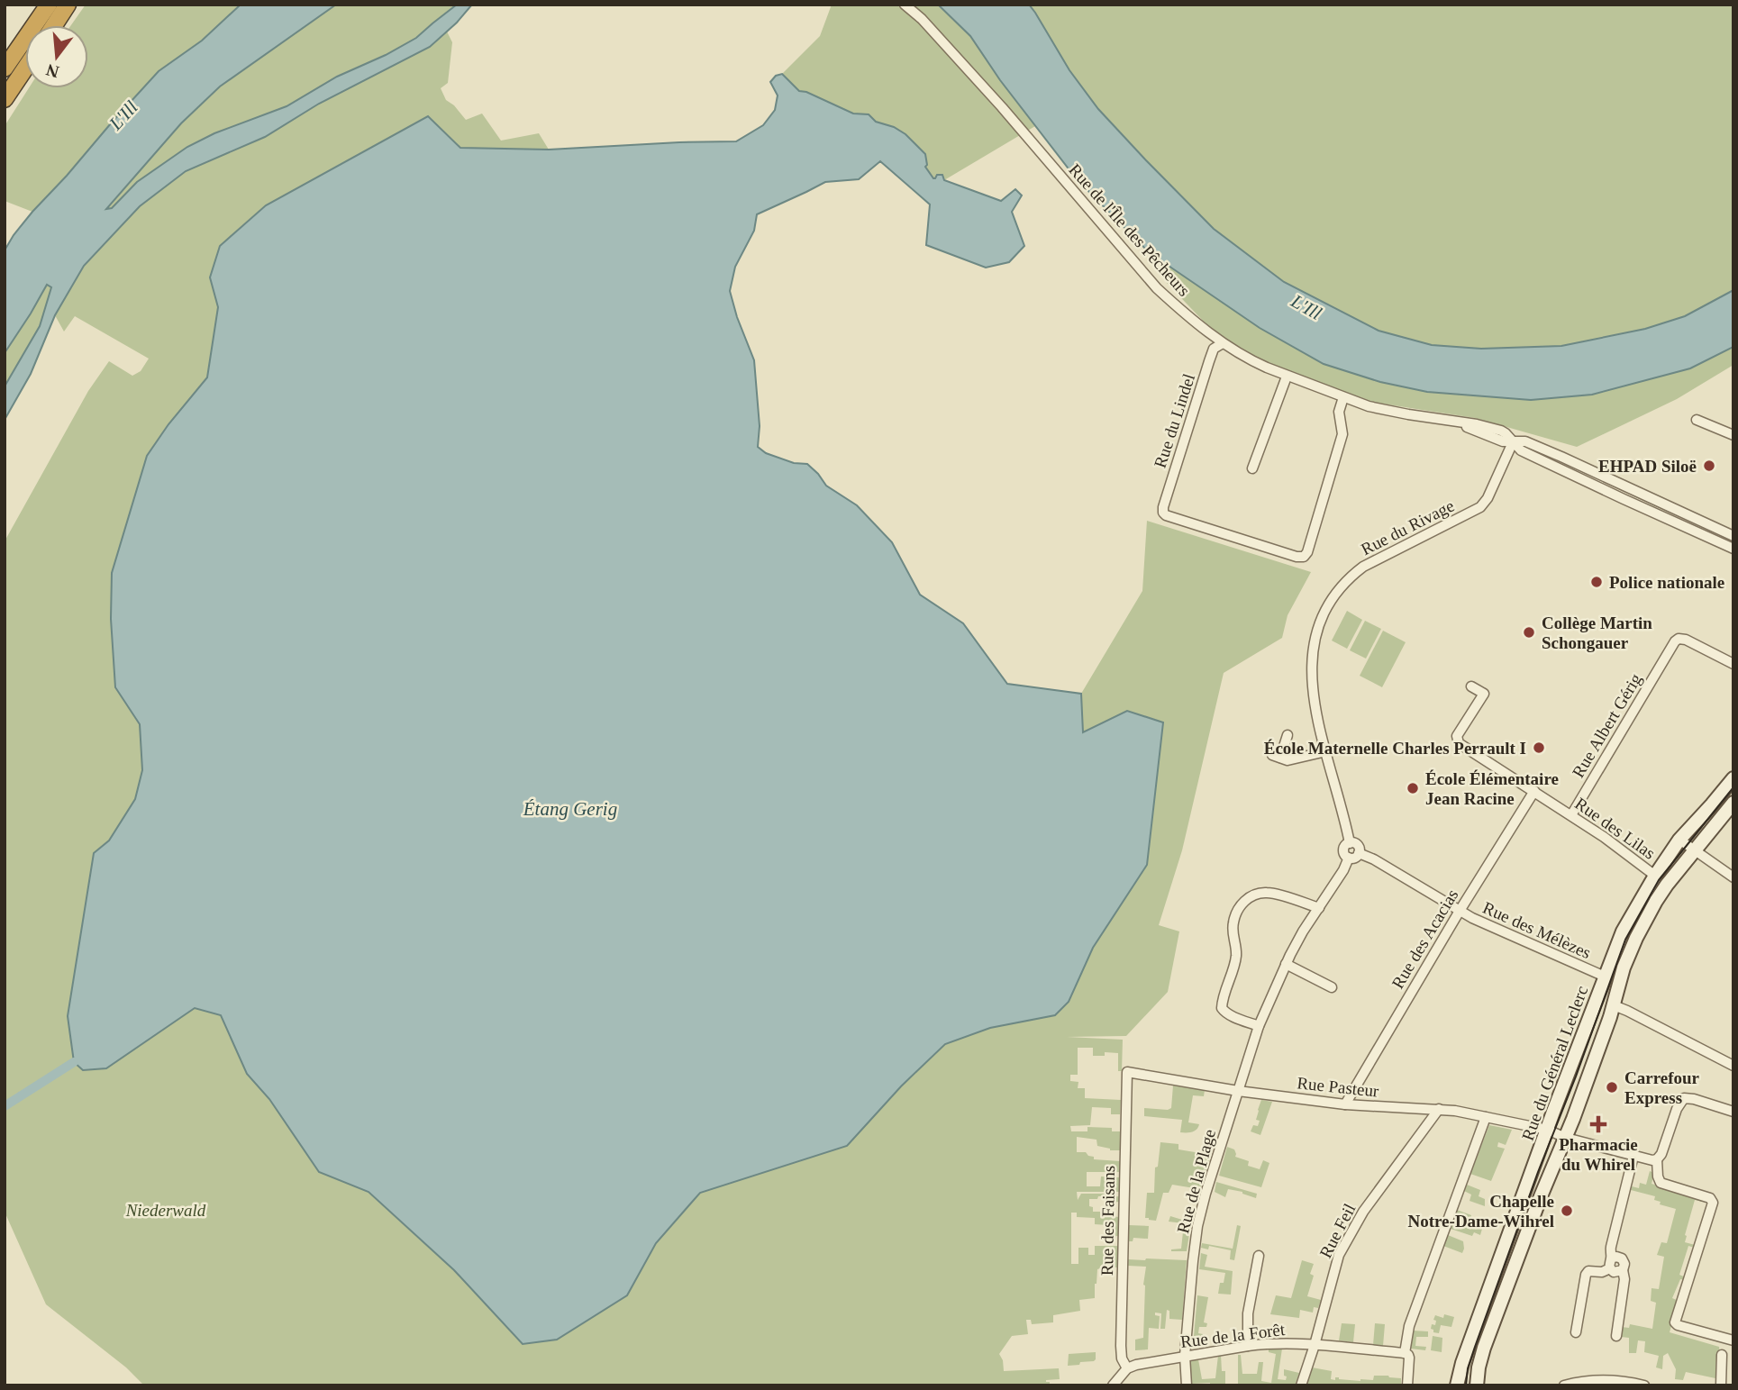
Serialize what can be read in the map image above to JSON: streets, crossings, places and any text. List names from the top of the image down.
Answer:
{
  "streets": {
    "main road": ["Rue du Général Leclerc"],
    "street": [
      "Rue de l'Île des Pêcheurs",
      "Rue du Lindel",
      "Rue du Rivage",
      "Rue Albert Gérig",
      "Rue des Lilas",
      "Rue des Mélèzes",
      "Rue des Acacias",
      "Rue Pasteur",
      "Rue de la Plage",
      "Rue des Faisans",
      "Rue Feil",
      "Rue de la Forêt"
    ]
  },
  "crossings": [
    ["Rue de l'Île des Pêcheurs", "Rue du Lindel"],
    ["Rue de l'Île des Pêcheurs", "Rue du Rivage"],
    ["Rue du Rivage", "Rue des Mélèzes"],
    ["Rue Albert Gérig", "Rue des Lilas"],
    ["Rue des Lilas", "Rue des Acacias"],
    ["Rue des Lilas", "Rue du Général Leclerc"],
    ["Rue des Mélèzes", "Rue des Acacias"],
    ["Rue des Mélèzes", "Rue du Général Leclerc"],
    ["Rue des Acacias", "Rue Pasteur"],
    ["Rue du Général Leclerc", "Rue Pasteur"],
    ["Rue Pasteur", "Rue de la Plage"],
    ["Rue Pasteur", "Rue des Faisans"],
    ["Rue Pasteur", "Rue Feil"],
    ["Rue de la Plage", "Rue de la Forêt"],
    ["Rue des Faisans", "Rue de la Forêt"],
    ["Rue Feil", "Rue de la Forêt"]
  ],
  "water": ["L'Ill", "Étang Gerig"],
  "parks": ["Niederwald"],
  "places": {
    "other": [
      "EHPAD Siloë",
      "Police nationale",
      "Collège Martin Schongauer",
      "École Maternelle Charles Perrault I",
      "École Élémentaire Jean Racine",
      "Carrefour Express",
      "Chapelle Notre-Dame-Wihrel"
    ],
    "health": ["Pharmacie du Whirel"]
  },
  "north": "bottom"
}
